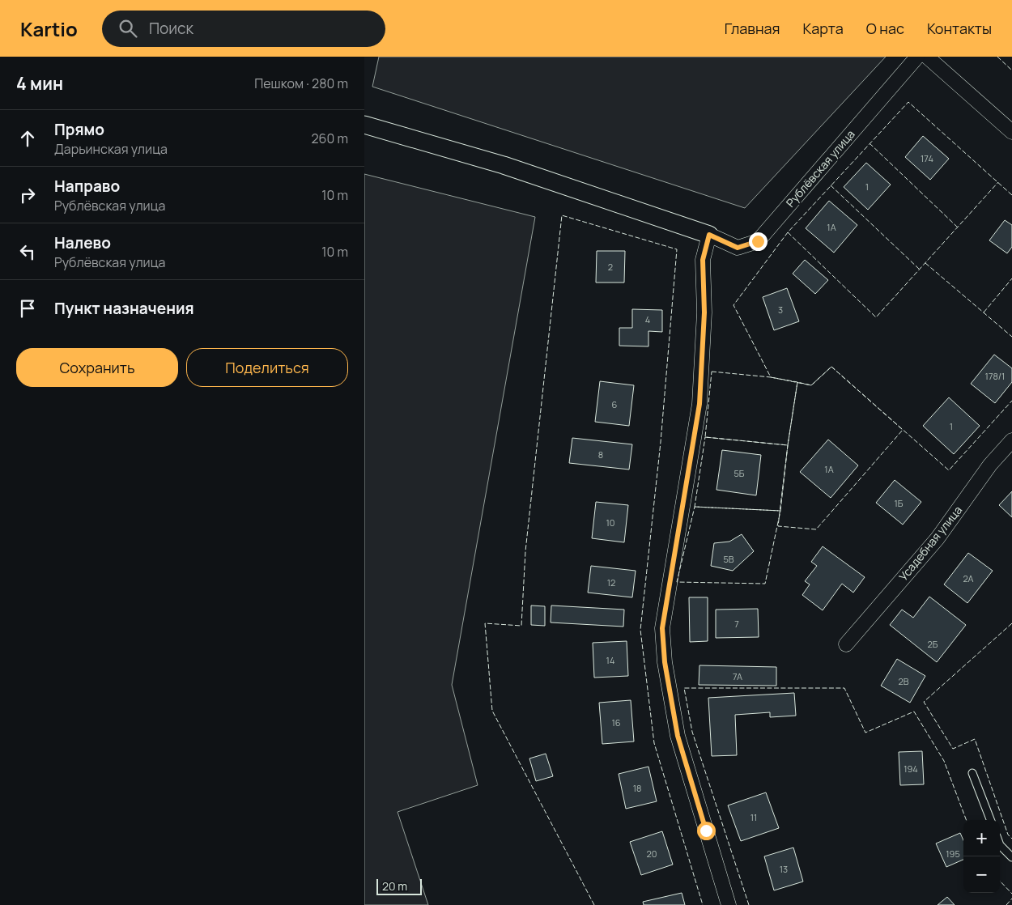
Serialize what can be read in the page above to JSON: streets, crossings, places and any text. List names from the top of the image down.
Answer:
{
  "streets": {
    "street": ["Рублёвская улица", "Усадебная улица"]
  },
  "house_numbers": [
    "174",
    "1",
    "1А",
    "2",
    "3",
    "4",
    "178/1",
    "6",
    "1",
    "8",
    "1А",
    "5Б",
    "1Б",
    "10",
    "5В",
    "2А",
    "12",
    "7",
    "2Б",
    "14",
    "7А",
    "2В",
    "16",
    "194",
    "18",
    "11",
    "20",
    "195",
    "13"
  ],
  "scale_bar": "20 m",
  "page": {
    "header": "Kartio",
    "search": "Поиск",
    "nav": [
      "Главная",
      "Карта",
      "О нас",
      "Контакты"
    ],
    "heading": ["4 мин", "Пешком · 280 m"],
    "list": [
      ["Прямо", "Дарьинская улица", "260 m"],
      ["Направо", "Рублёвская улица", "10 m"],
      ["Налево", "Рублёвская улица", "10 m"],
      "Пункт назначения"
    ],
    "buttons": ["Сохранить", "Поделиться"],
    "map_buttons": ["+", "−"],
    "scale": "20 m"
  }
}
